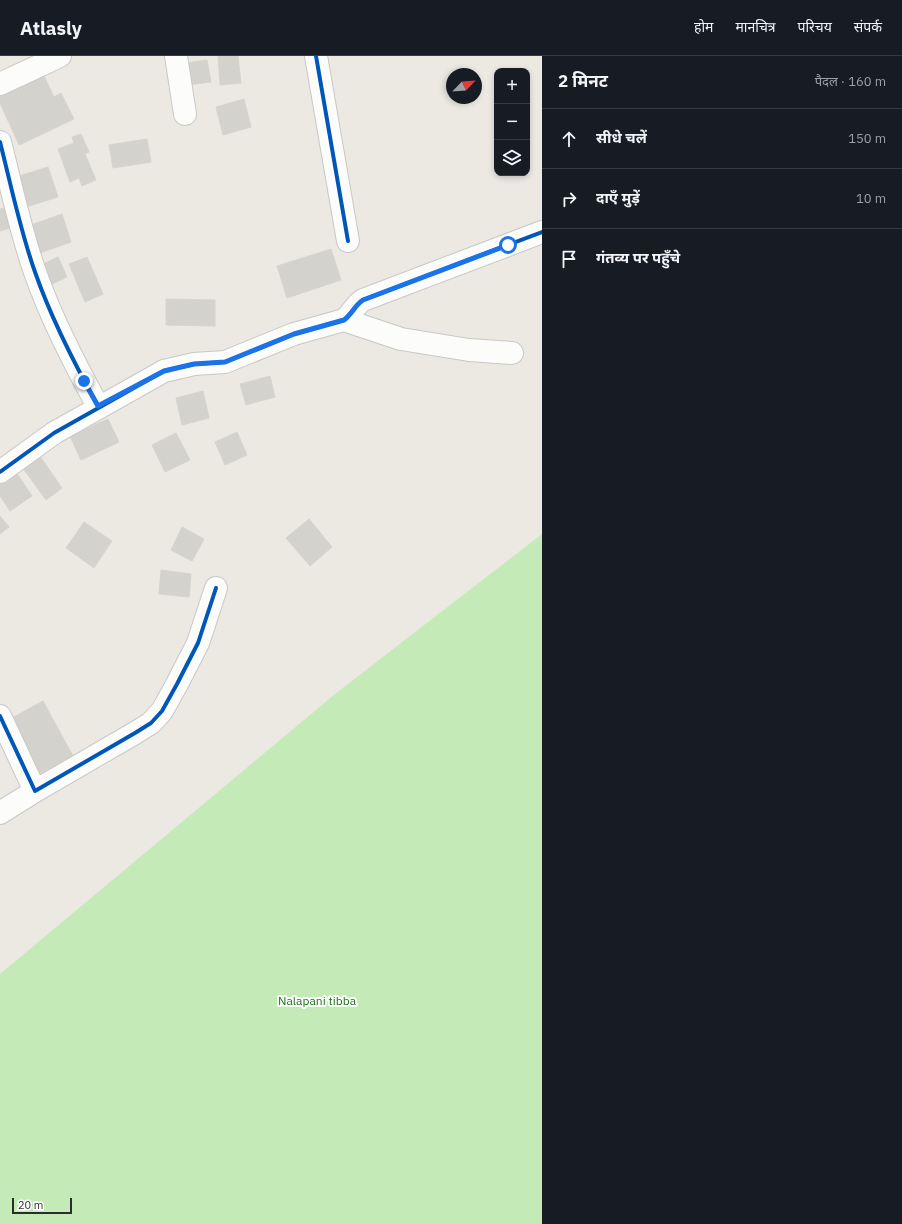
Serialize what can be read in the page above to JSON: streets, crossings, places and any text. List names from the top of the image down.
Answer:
{
  "parks": ["Nalapani tibba"],
  "scale_bar": "20 m",
  "north": "top right",
  "page": {
    "header": "Atlasly",
    "nav": [
      "होम",
      "मानचित्र",
      "परिचय",
      "संपर्क"
    ],
    "heading": ["2 मिनट", "पैदल · 160 m"],
    "map_buttons": ["+", "−"],
    "list": [
      ["सीधे चलें", "150 m"],
      ["दाएँ मुड़ें", "10 m"],
      "गंतव्य पर पहुँचे"
    ],
    "scale": "20 m"
  }
}
